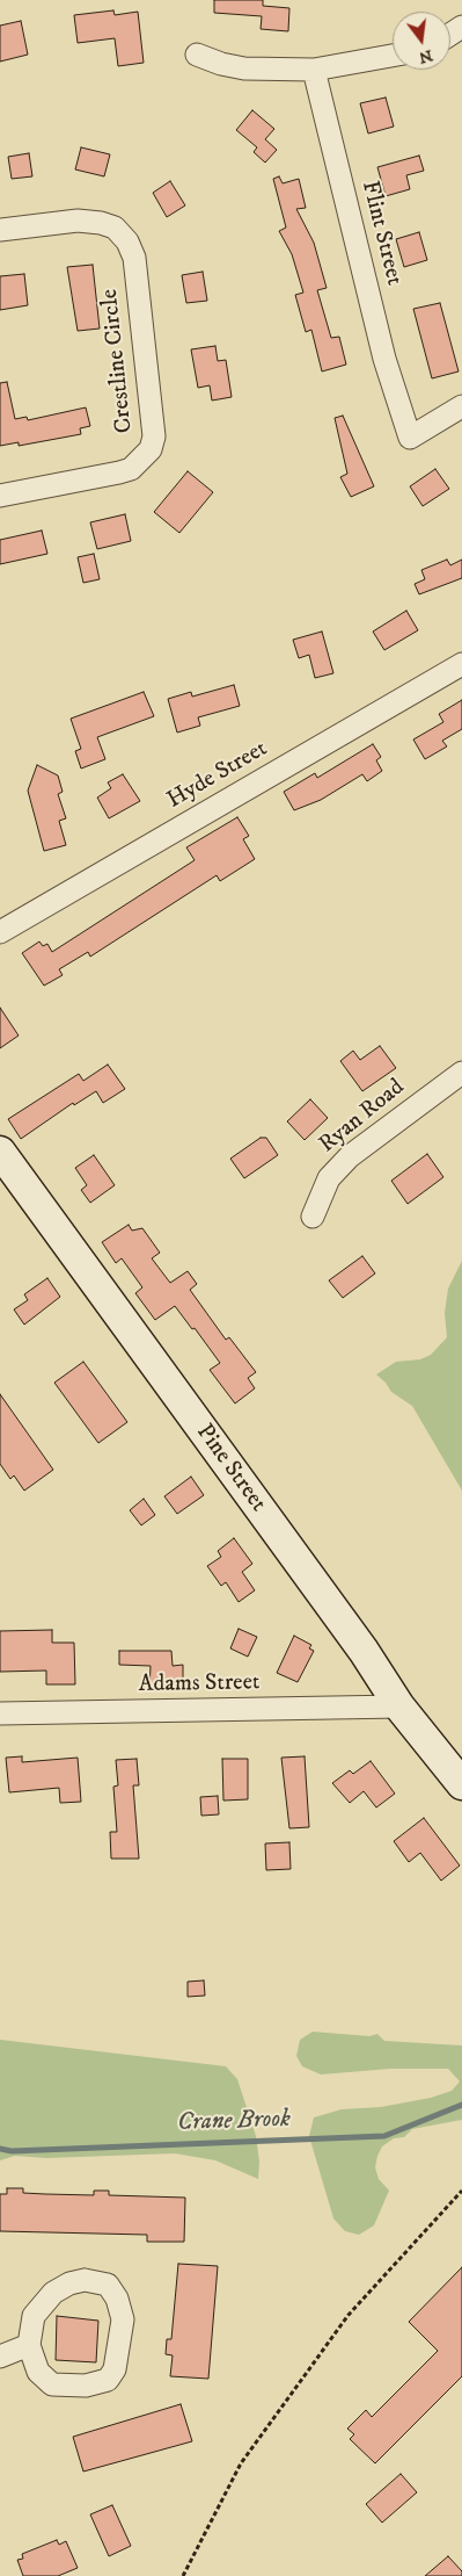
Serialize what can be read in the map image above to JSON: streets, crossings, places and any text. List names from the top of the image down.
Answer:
{
  "streets": {
    "street": [
      "Flint Street",
      "Crestline Circle",
      "Hyde Street",
      "Ryan Road",
      "Pine Street",
      "Adams Street"
    ]
  },
  "crossings": [
    ["Pine Street", "Adams Street"]
  ],
  "water": ["Crane Brook"],
  "north": "bottom"
}
